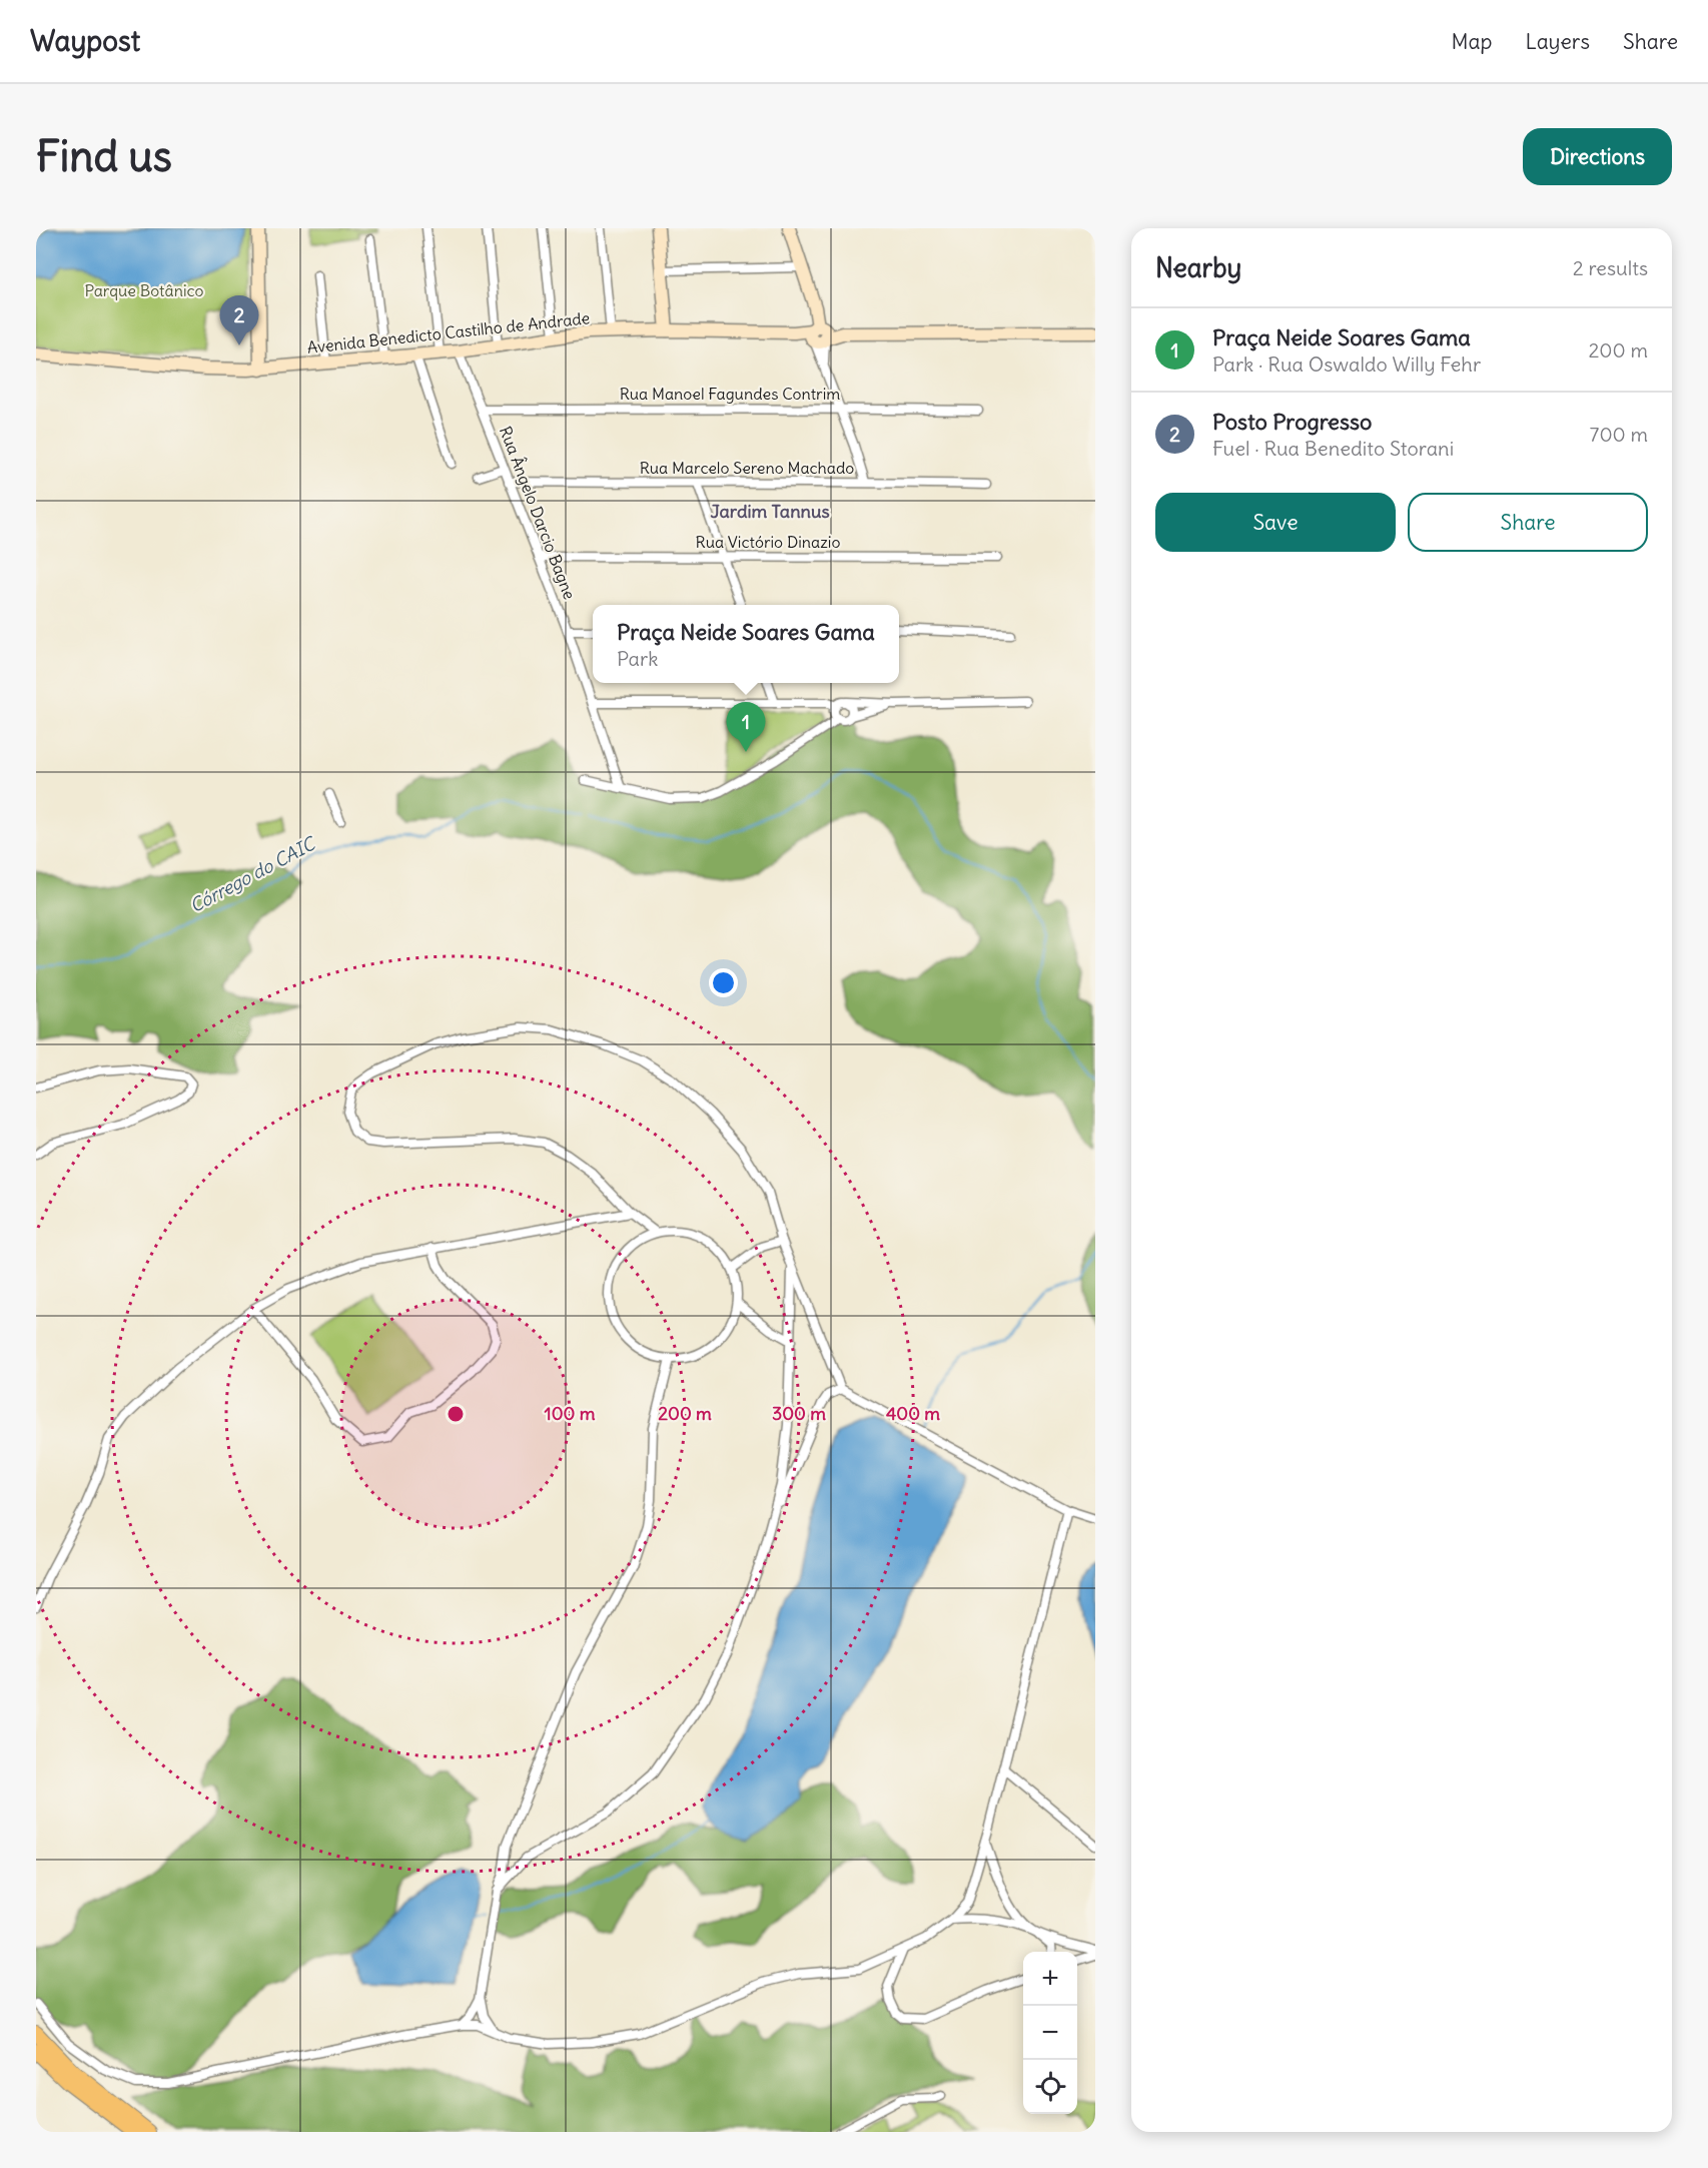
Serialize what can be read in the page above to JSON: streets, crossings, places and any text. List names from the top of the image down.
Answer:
{
  "streets": {
    "main road": ["Avenida Benedicto Castilho de Andrade"],
    "street": [
      "Rua Manoel Fagundes Contrim",
      "Rua Marcelo Sereno Machado",
      "Rua Ângelo Darcio Bagne",
      "Rua Victório Dinazio"
    ]
  },
  "crossings": [
    ["Avenida Benedicto Castilho de Andrade", "Rua Ângelo Darcio Bagne"],
    ["Rua Manoel Fagundes Contrim", "Rua Ângelo Darcio Bagne"],
    ["Rua Marcelo Sereno Machado", "Rua Ângelo Darcio Bagne"],
    ["Rua Ângelo Darcio Bagne", "Rua Victório Dinazio"]
  ],
  "districts": ["Jardim Tannus"],
  "water": ["Córrego do CAIC"],
  "parks": ["Parque Botânico"],
  "page": {
    "header": "Waypost",
    "nav": ["Map", "Layers", "Share"],
    "buttons": [
      "Directions",
      ["Save", "Share"]
    ],
    "title": "Find us",
    "heading": ["Nearby", "2 results"],
    "pins": ["2", "1"],
    "list": [
      {
        "mark": "1",
        "name": "Praça Neide Soares Gama",
        "note": "Park · Rua Oswaldo Willy Fehr",
        "value": "200 m"
      },
      {
        "mark": "2",
        "name": "Posto Progresso",
        "note": "Fuel · Rua Benedito Storani",
        "value": "700 m"
      }
    ],
    "popup": ["Praça Neide Soares Gama", "Park"],
    "map_buttons": ["+", "−"]
  },
  "rings": [
    "100 m",
    "200 m",
    "300 m",
    "400 m"
  ]
}
